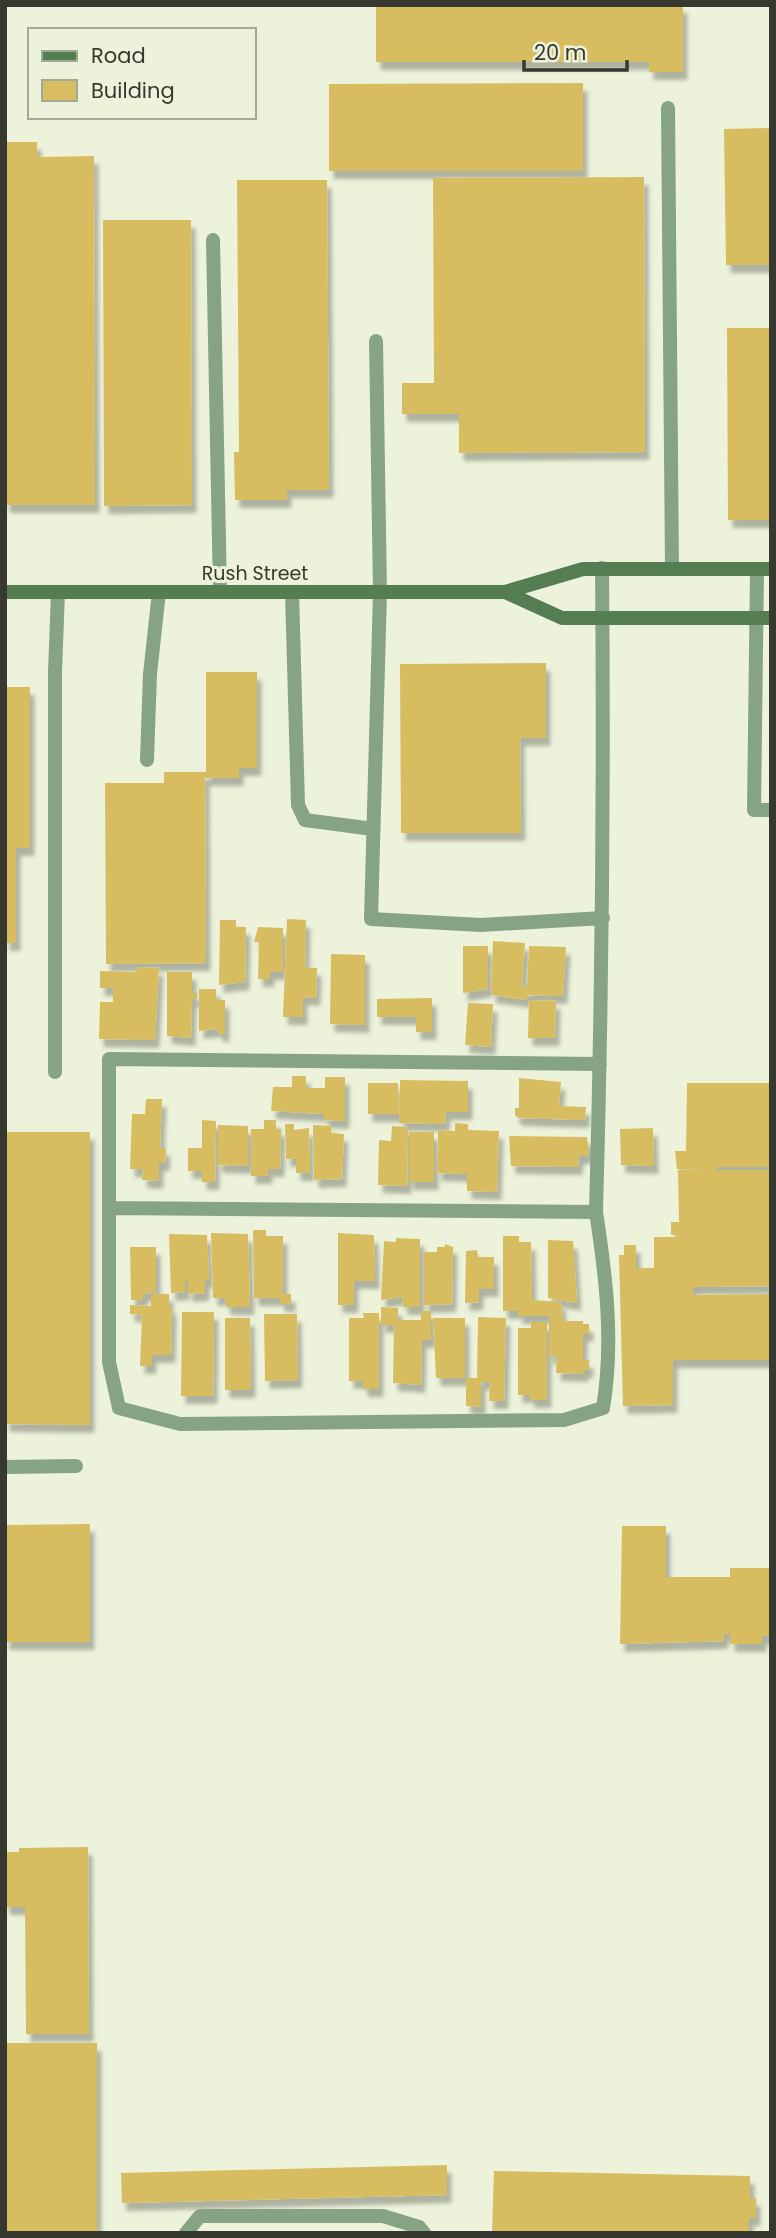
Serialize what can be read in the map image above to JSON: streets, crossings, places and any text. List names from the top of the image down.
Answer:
{
  "streets": {
    "street": ["Rush Street"]
  },
  "legend": ["Road", "Building"],
  "scale_bar": "20 m"
}
